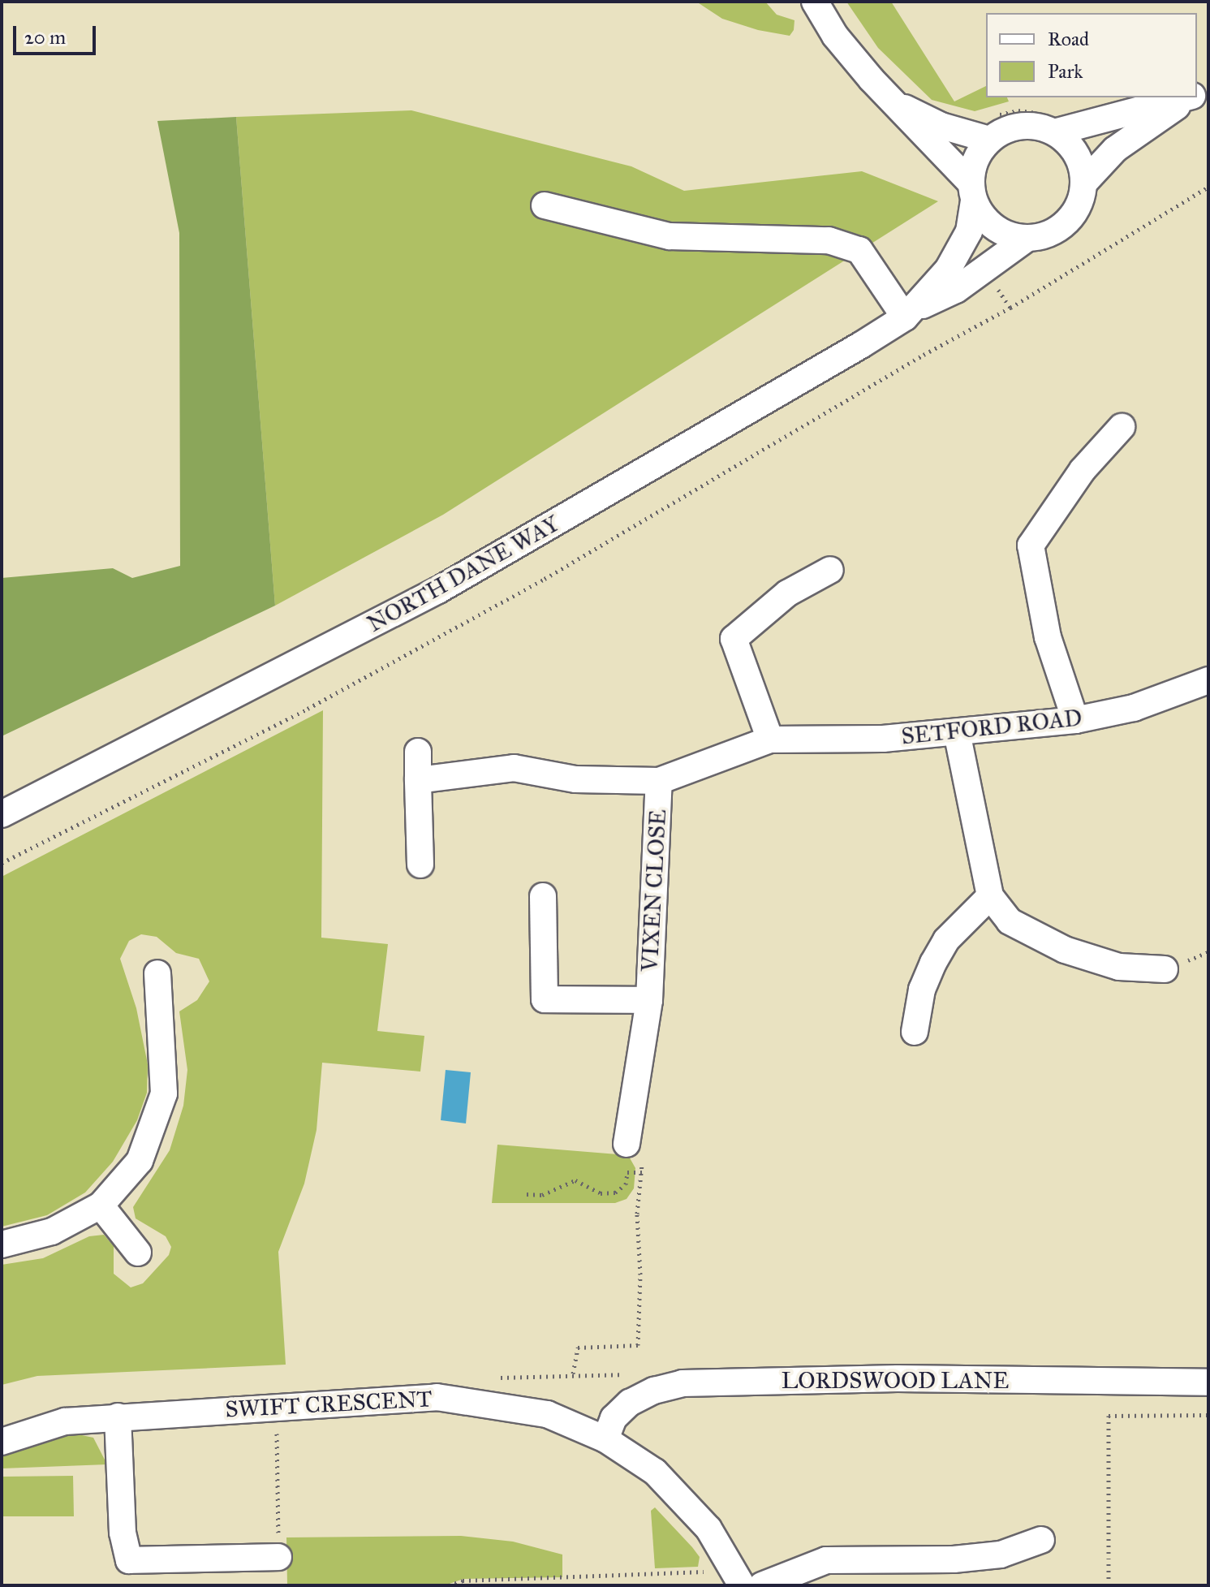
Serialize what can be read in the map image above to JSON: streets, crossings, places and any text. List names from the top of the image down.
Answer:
{
  "streets": {
    "street": [
      "NORTH DANE WAY",
      "SETFORD ROAD",
      "VIXEN CLOSE",
      "LORDSWOOD LANE",
      "SWIFT CRESCENT"
    ]
  },
  "crossings": [
    ["SETFORD ROAD", "VIXEN CLOSE"],
    ["LORDSWOOD LANE", "SWIFT CRESCENT"]
  ],
  "legend": ["Road", "Park"],
  "scale_bar": "20 m"
}
